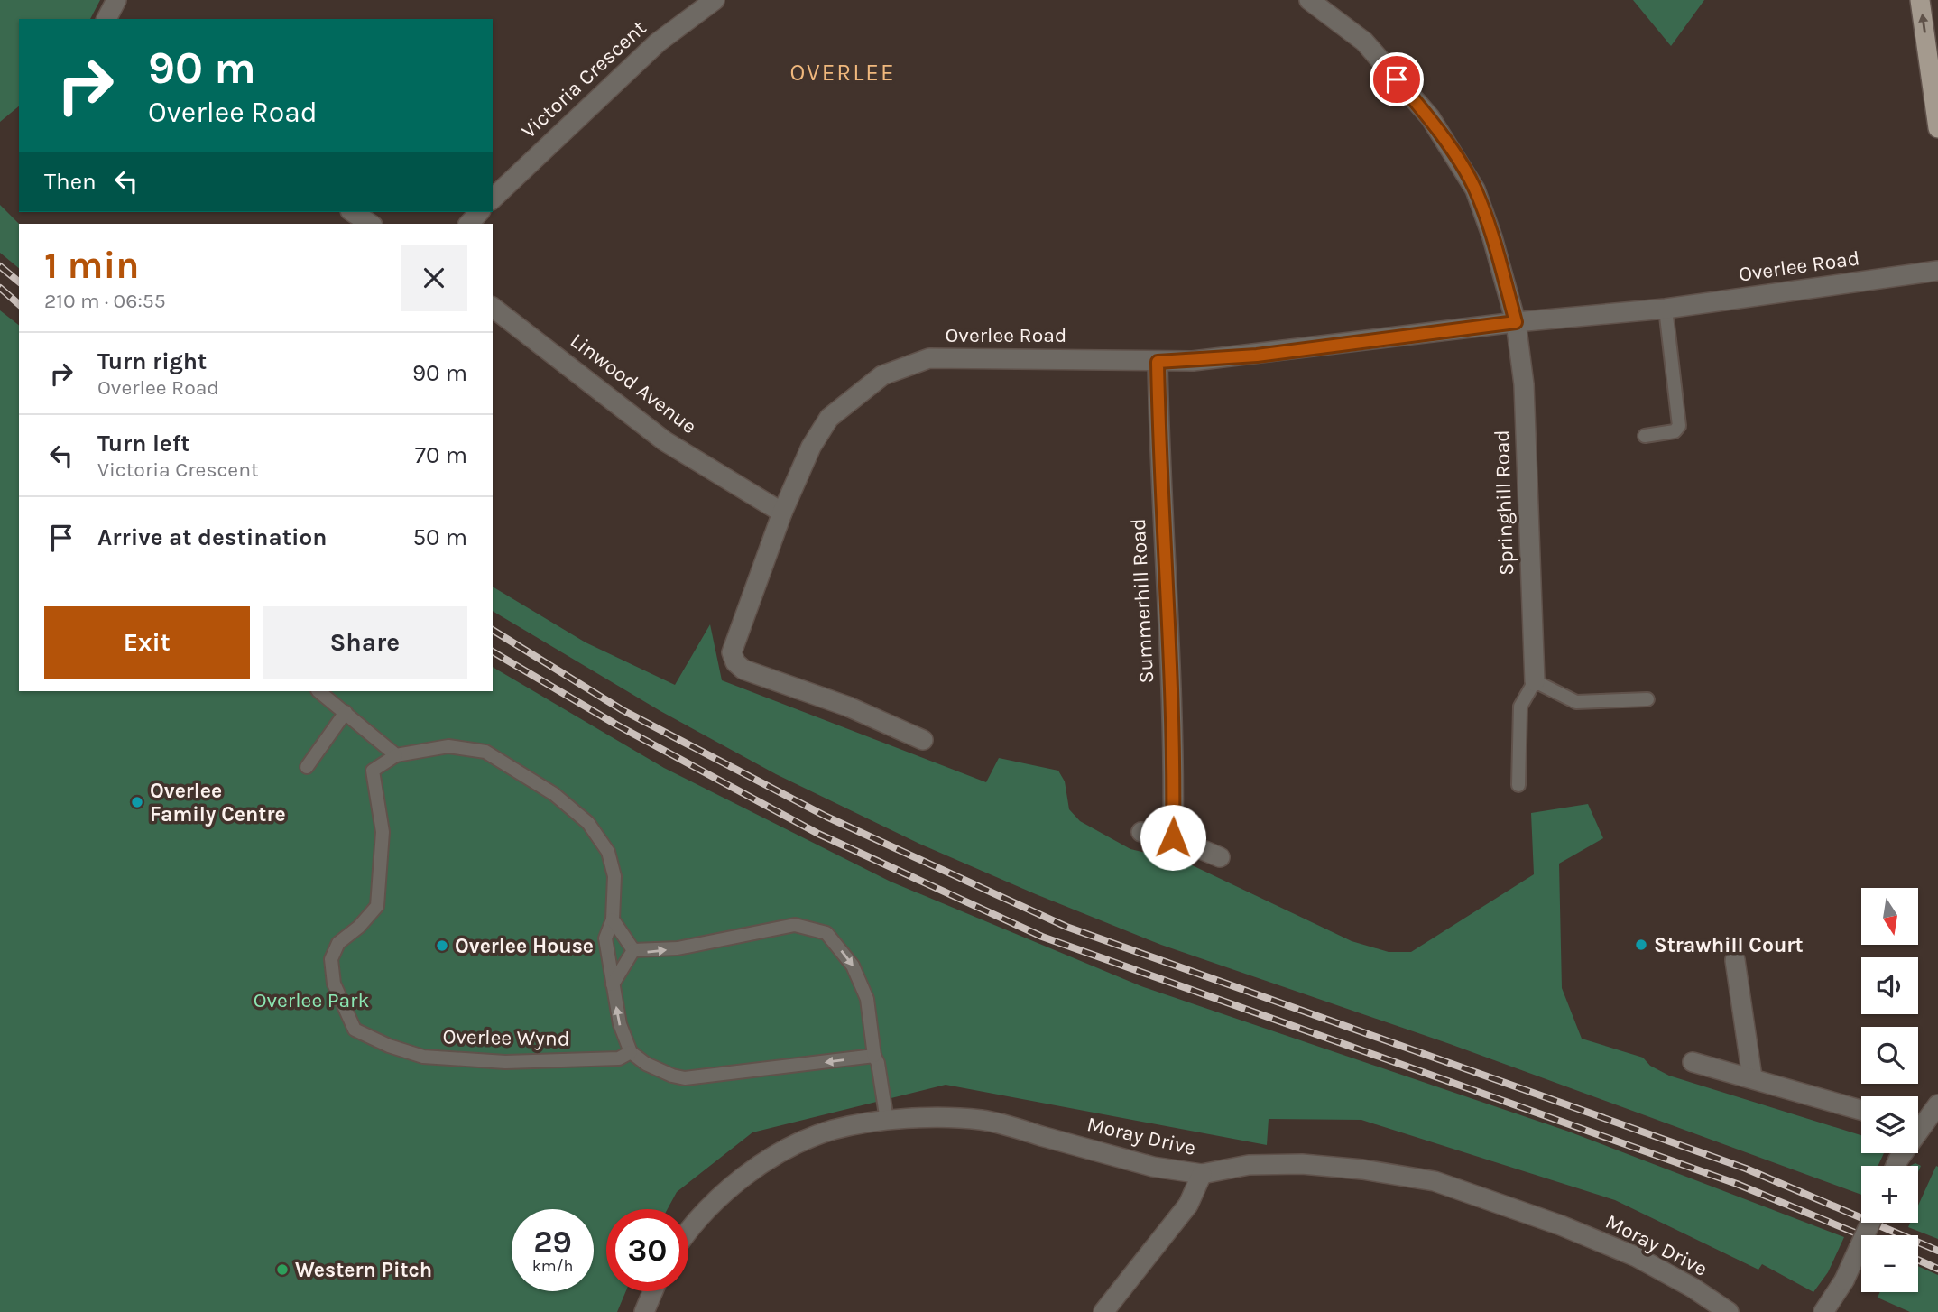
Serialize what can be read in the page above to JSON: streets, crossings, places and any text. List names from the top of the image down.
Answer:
{
  "streets": {
    "street": [
      "Victoria Crescent",
      "Overlee Road",
      "Linwood Avenue",
      "Springhill Road",
      "Summerhill Road",
      "Moray Drive"
    ],
    "lane": ["Overlee Wynd"]
  },
  "crossings": [
    ["Overlee Road", "Linwood Avenue"],
    ["Overlee Road", "Springhill Road"],
    ["Overlee Road", "Summerhill Road"]
  ],
  "districts": ["OVERLEE"],
  "parks": ["Overlee Park"],
  "places": [
    "Overlee Family Centre",
    "Strawhill Court",
    "Overlee House",
    "Western Pitch"
  ],
  "north": "bottom",
  "page": {
    "turn": ["90 m", "Overlee Road"],
    "then": "Then",
    "heading": ["1 min", "210 m · 06:55"],
    "list": [
      {
        "name": "Turn right",
        "note": "Overlee Road",
        "value": "90 m"
      },
      {
        "name": "Turn left",
        "note": "Victoria Crescent",
        "value": "70 m"
      },
      {
        "name": "Arrive at destination",
        "value": "50 m"
      }
    ],
    "buttons": ["Exit", "Share"],
    "map_buttons": ["+", "−"],
    "speed": "29 km/h",
    "limit": "30"
  }
}
